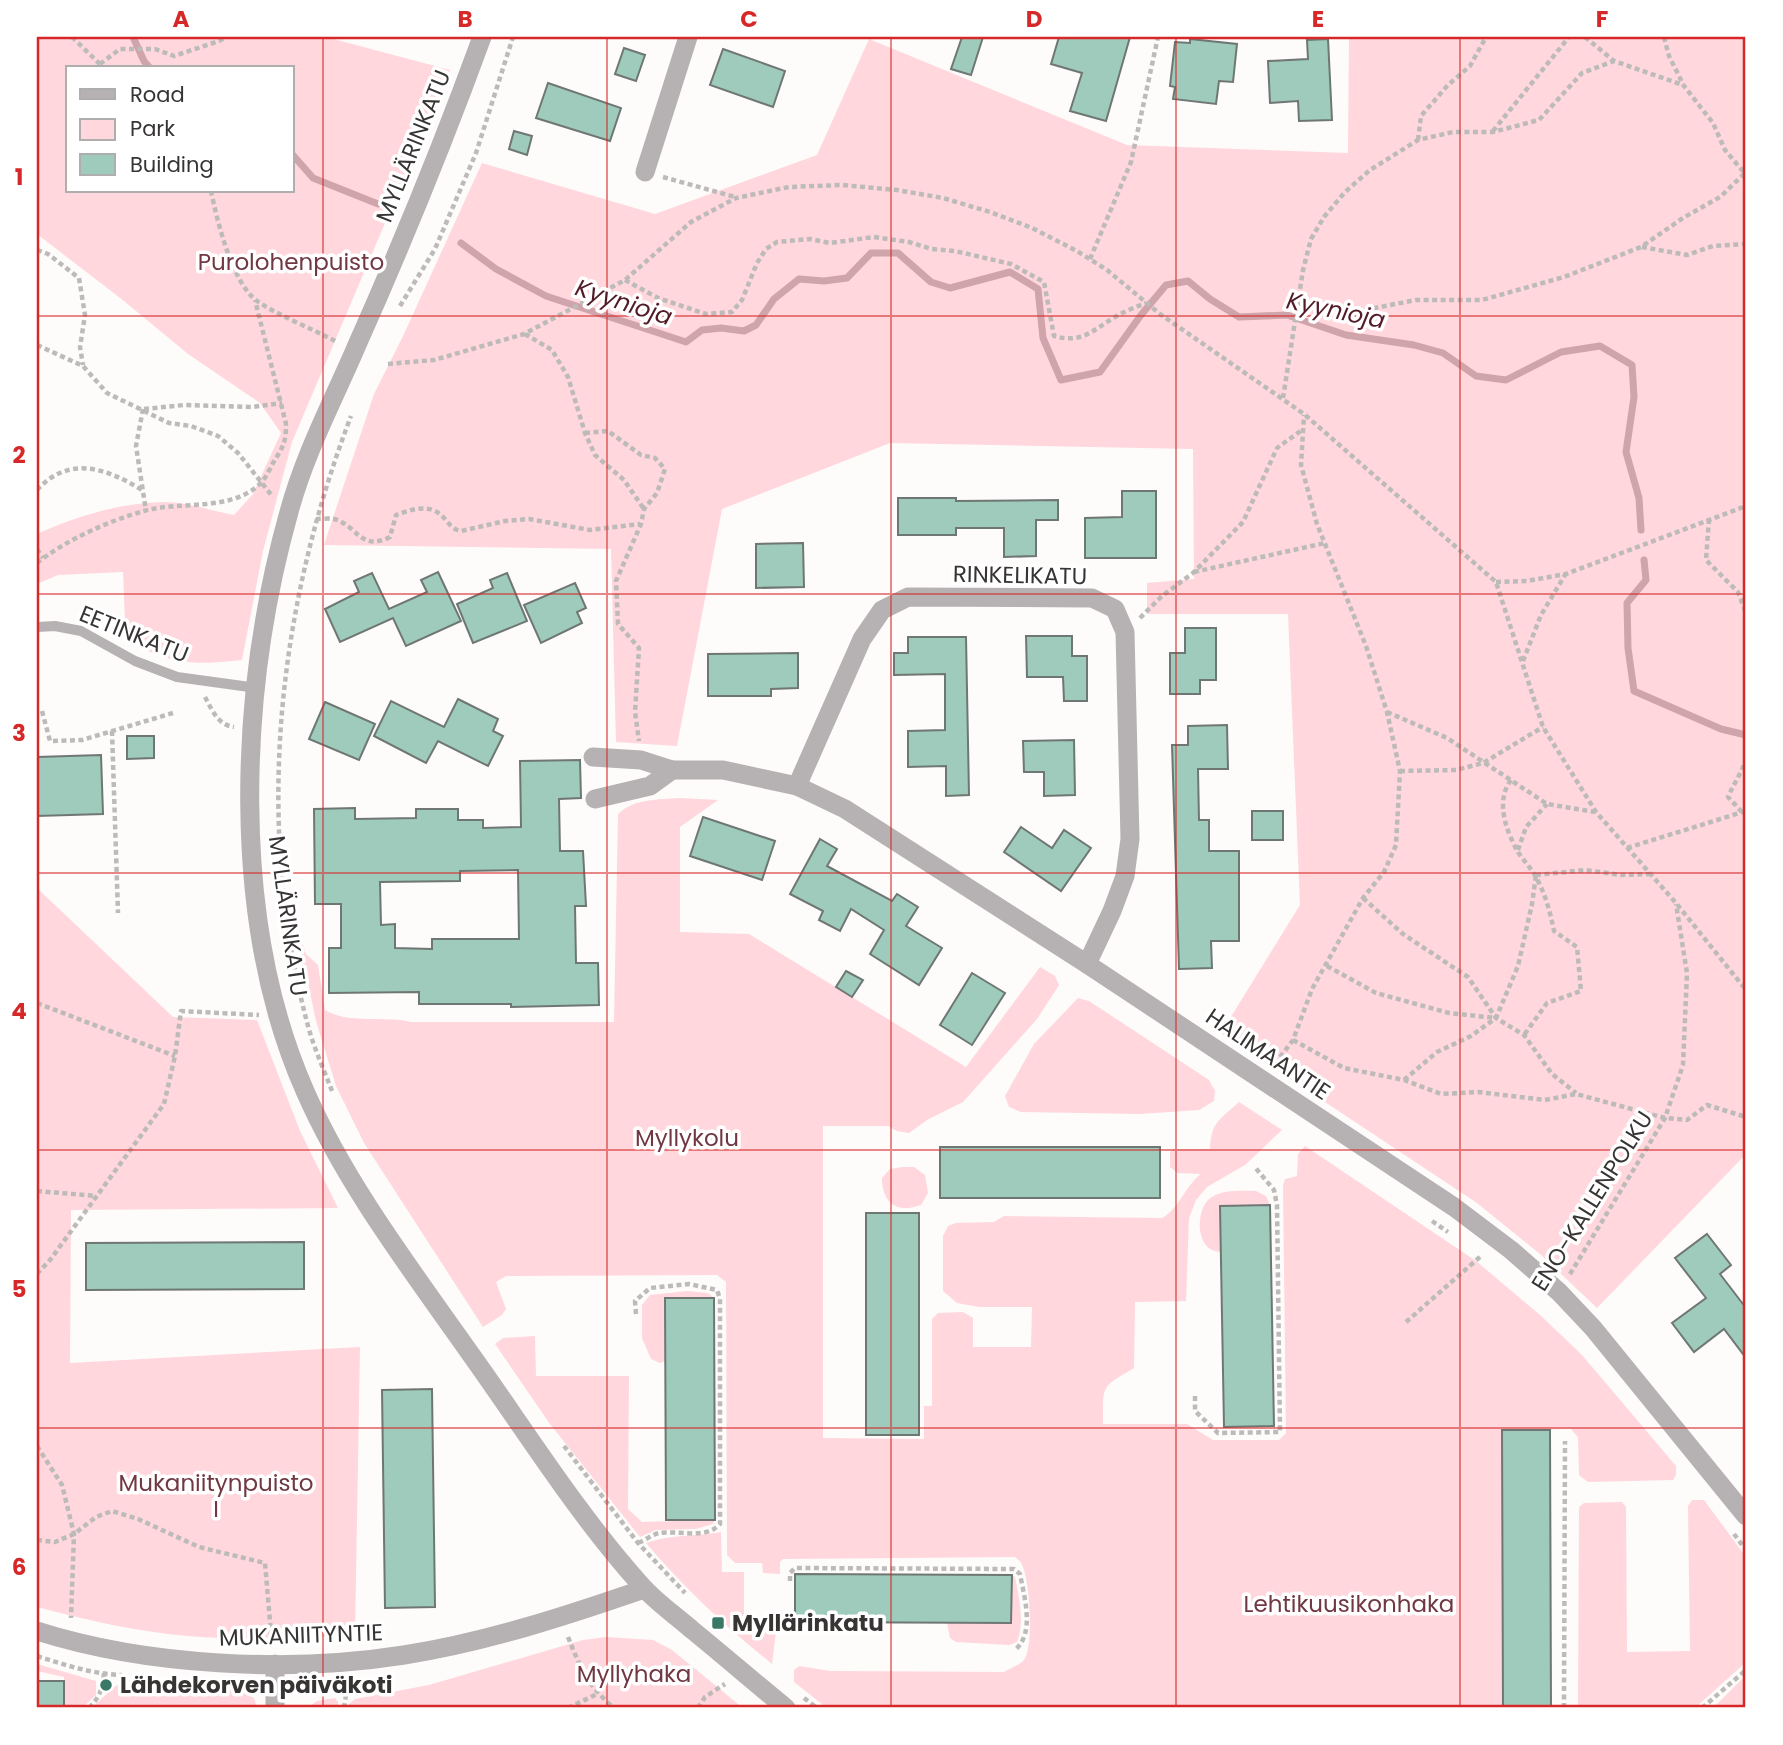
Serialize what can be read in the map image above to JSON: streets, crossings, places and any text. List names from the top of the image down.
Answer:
{
  "streets": {
    "street": [
      "MYLLÄRINKATU",
      "RINKELIKATU",
      "HALIMAANTIE",
      "MUKANIITYNTIE"
    ],
    "lane": ["EETINKATU"],
    "path": ["ENO-KALLENPOLKU"]
  },
  "crossings": [
    ["MYLLÄRINKATU", "EETINKATU"],
    ["MYLLÄRINKATU", "MUKANIITYNTIE"],
    ["RINKELIKATU", "HALIMAANTIE"],
    ["HALIMAANTIE", "ENO-KALLENPOLKU"]
  ],
  "water": ["Kyynioja"],
  "parks": [
    "Purolohenpuisto",
    "Myllykolu",
    "Mukaniitynpuisto I",
    "Lehtikuusikonhaka",
    "Myllyhaka"
  ],
  "places": {
    "transit": ["Myllärinkatu"],
    "other": ["Lähdekorven päiväkoti"]
  },
  "legend": ["Road", "Park", "Building"],
  "grid": {
    "columns": [
      "A",
      "B",
      "C",
      "D",
      "E",
      "F"
    ],
    "rows": [
      "1",
      "2",
      "3",
      "4",
      "5",
      "6"
    ]
  }
}
